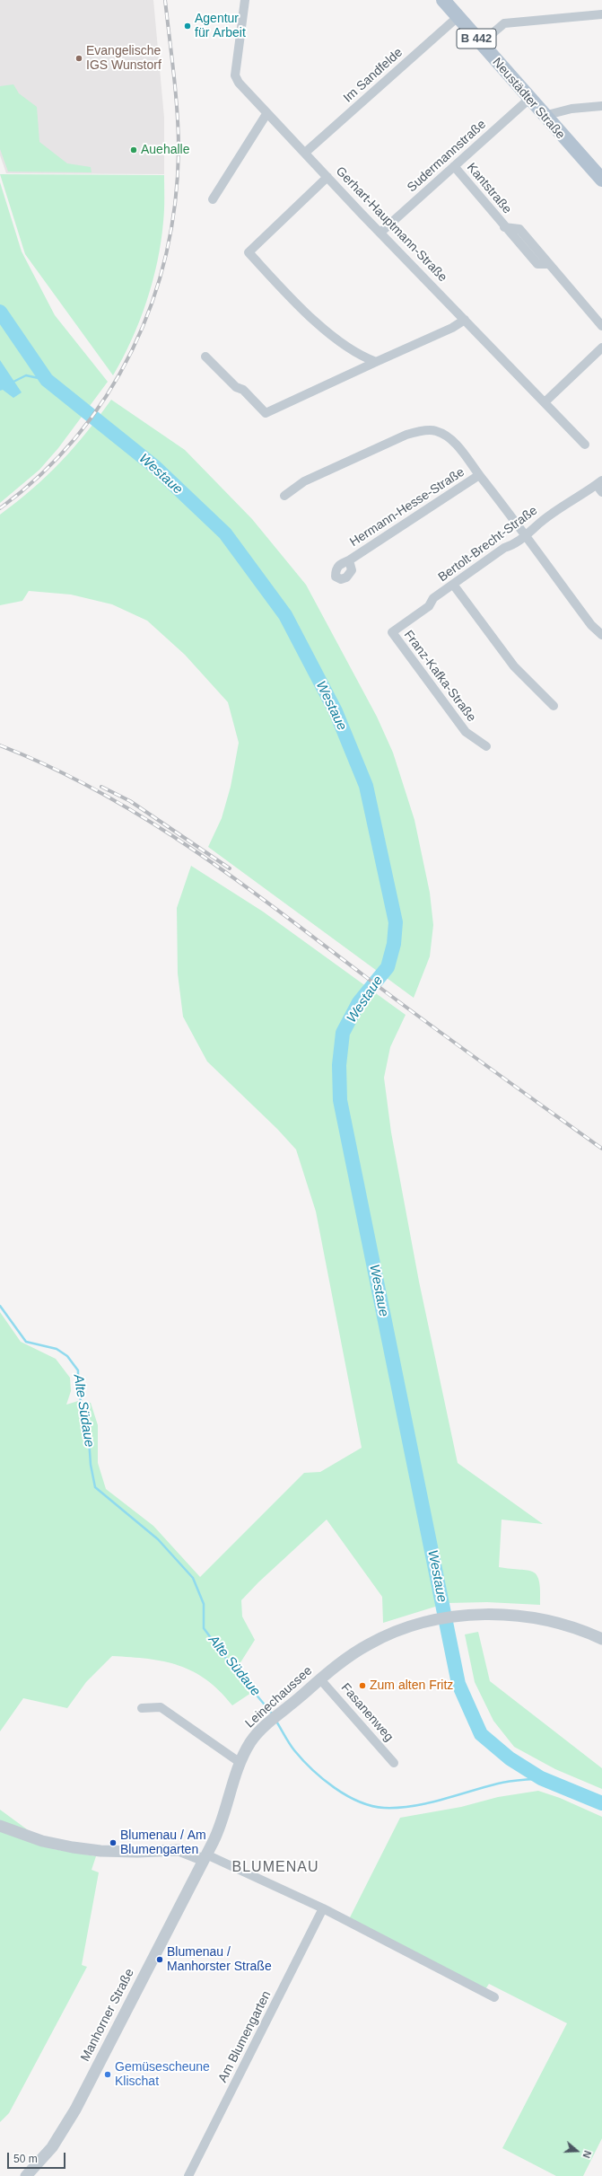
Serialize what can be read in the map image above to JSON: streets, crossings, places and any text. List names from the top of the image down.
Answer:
{
  "streets": {
    "main road": ["B 442", "Neustädter Straße"],
    "street": [
      "Im Sandfelde",
      "Sudermannstraße",
      "Kantstraße",
      "Gerhart-Hauptmann-Straße",
      "Hermann-Hesse-Straße",
      "Bertolt-Brecht-Straße",
      "Franz-Kafka-Straße",
      "Leinechaussee",
      "Fasanenweg",
      "Manhorner Straße",
      "Am Blumengarten"
    ]
  },
  "crossings": [
    ["Im Sandfelde", "Neustädter Straße"],
    ["Im Sandfelde", "Gerhart-Hauptmann-Straße"],
    ["Neustädter Straße", "Sudermannstraße"],
    ["Sudermannstraße", "Kantstraße"],
    ["Sudermannstraße", "Gerhart-Hauptmann-Straße"],
    ["Bertolt-Brecht-Straße", "Franz-Kafka-Straße"],
    ["Leinechaussee", "Fasanenweg"],
    ["Leinechaussee", "Manhorner Straße"]
  ],
  "districts": ["BLUMENAU"],
  "water": ["Westaue", "Alte Südaue"],
  "places": [
    "Agentur für Arbeit",
    "Evangelische IGS Wunstorf",
    "Auehalle",
    "Zum alten Fritz",
    "Blumenau / Am Blumengarten",
    "Blumenau / Manhorster Straße",
    "Gemüsescheune Klischat"
  ],
  "scale_bar": "50 m",
  "north": "right"
}
